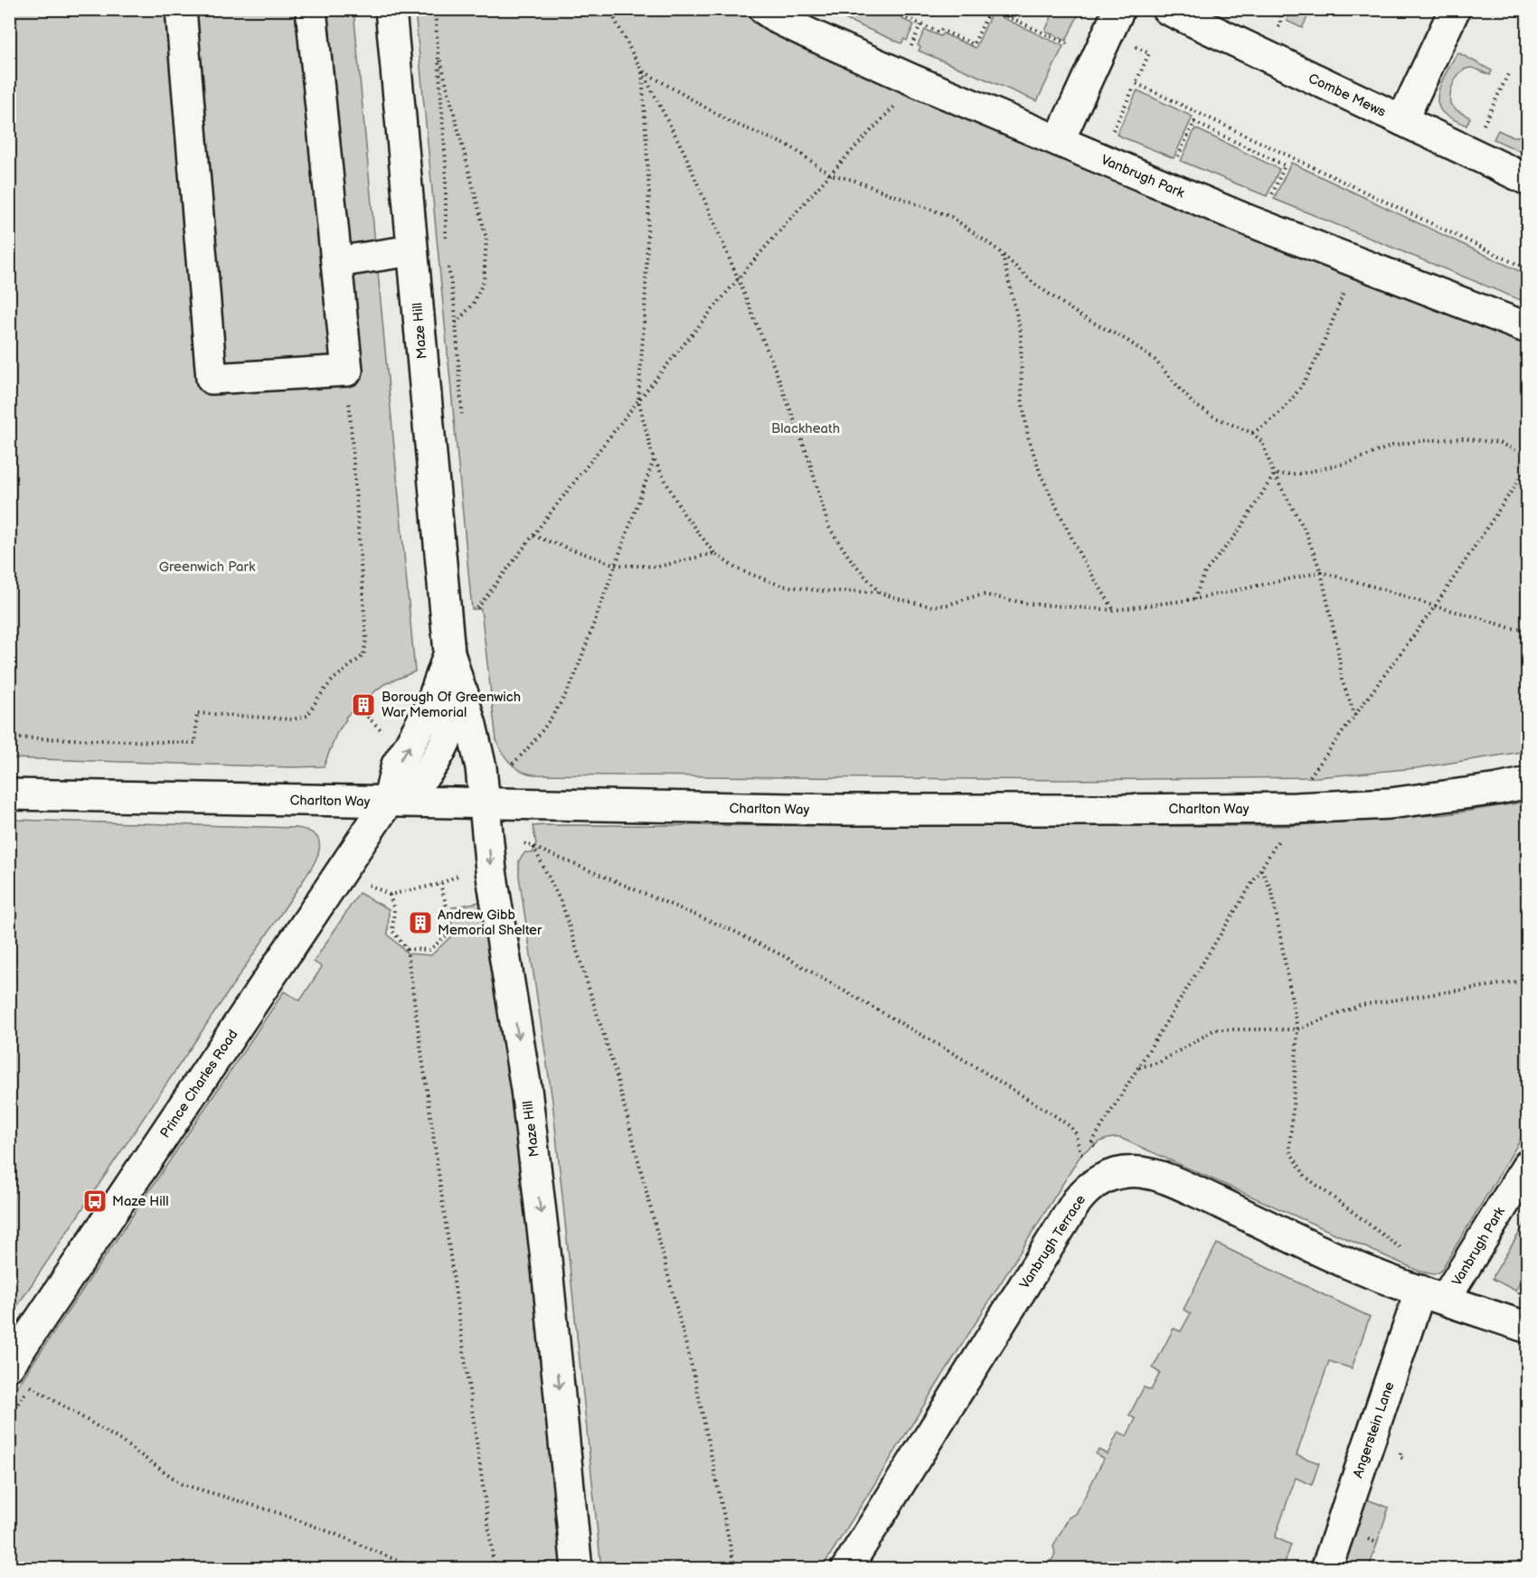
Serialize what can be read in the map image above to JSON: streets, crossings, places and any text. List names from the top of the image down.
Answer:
{
  "streets": {
    "street": [
      "Combe Mews",
      "Vanbrugh Park",
      "Maze Hill",
      "Charlton Way",
      "Prince Charles Road",
      "Vanbrugh Terrace",
      "Angerstein Lane"
    ]
  },
  "crossings": [
    ["Vanbrugh Park", "Vanbrugh Terrace"],
    ["Vanbrugh Park", "Angerstein Lane"],
    ["Maze Hill", "Charlton Way"],
    ["Maze Hill", "Prince Charles Road"],
    ["Charlton Way", "Prince Charles Road"],
    ["Vanbrugh Terrace", "Angerstein Lane"]
  ],
  "parks": ["Blackheath", "Greenwich Park"],
  "places": {
    "building": ["Borough Of Greenwich War Memorial", "Andrew Gibb Memorial Shelter"],
    "bus stop": ["Maze Hill"]
  }
}
